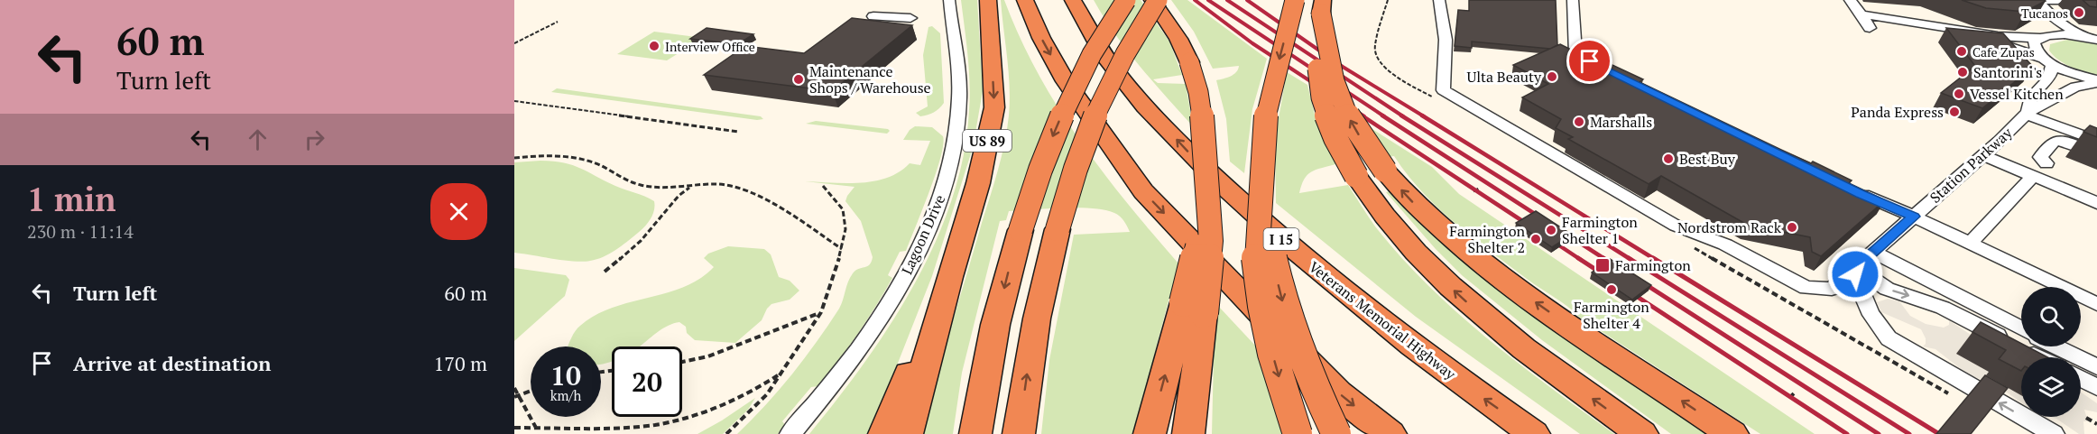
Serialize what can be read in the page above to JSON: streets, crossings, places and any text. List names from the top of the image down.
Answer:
{
  "streets": {
    "highway": ["US 89", "I 15", "Veterans Memorial Highway"],
    "street": ["Station Parkway", "Lagoon Drive"]
  },
  "places": {
    "other": [
      "Tucanos",
      "Interview Office",
      "Cafe Zupas",
      "Santorini's",
      "Ulta Beauty",
      "Maintenance Shops / Warehouse",
      "Vessel Kitchen",
      "Panda Express",
      "Marshalls",
      "Best Buy",
      "Nordstrom Rack",
      "Farmington Shelter 1",
      "Farmington Shelter 2",
      "Farmington Shelter 4"
    ],
    "transit": ["Farmington"]
  },
  "page": {
    "turn": ["60 m", "Turn left"],
    "heading": ["1 min", "230 m · 11:14"],
    "list": [
      {
        "name": "Turn left",
        "value": "60 m"
      },
      {
        "name": "Arrive at destination",
        "value": "170 m"
      }
    ],
    "speed": "10 km/h",
    "limit": "20"
  }
}
